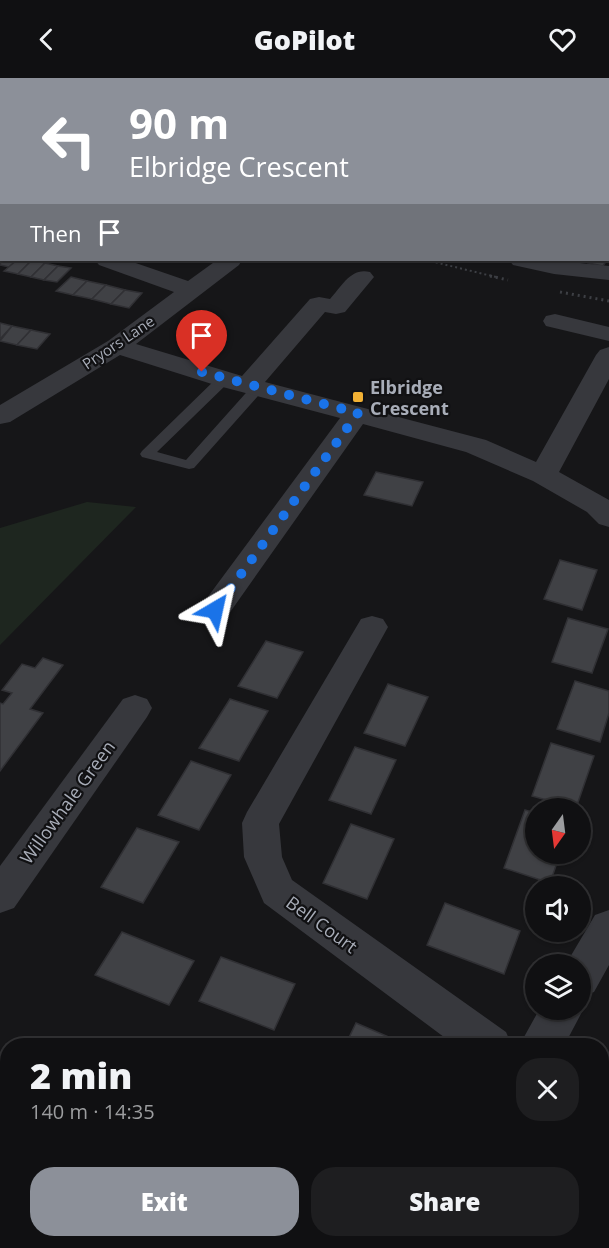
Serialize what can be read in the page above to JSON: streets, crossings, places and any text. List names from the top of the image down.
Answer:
{
  "streets": {
    "street": ["Pryors Lane", "Willowhale Green", "Bell Court"]
  },
  "places": {
    "transit": ["Elbridge Crescent"]
  },
  "north": "bottom",
  "page": {
    "header": "GoPilot",
    "turn": ["90 m", "Elbridge Crescent"],
    "then": "Then",
    "heading": ["2 min", "140 m · 14:35"],
    "buttons": ["Exit", "Share"]
  }
}
